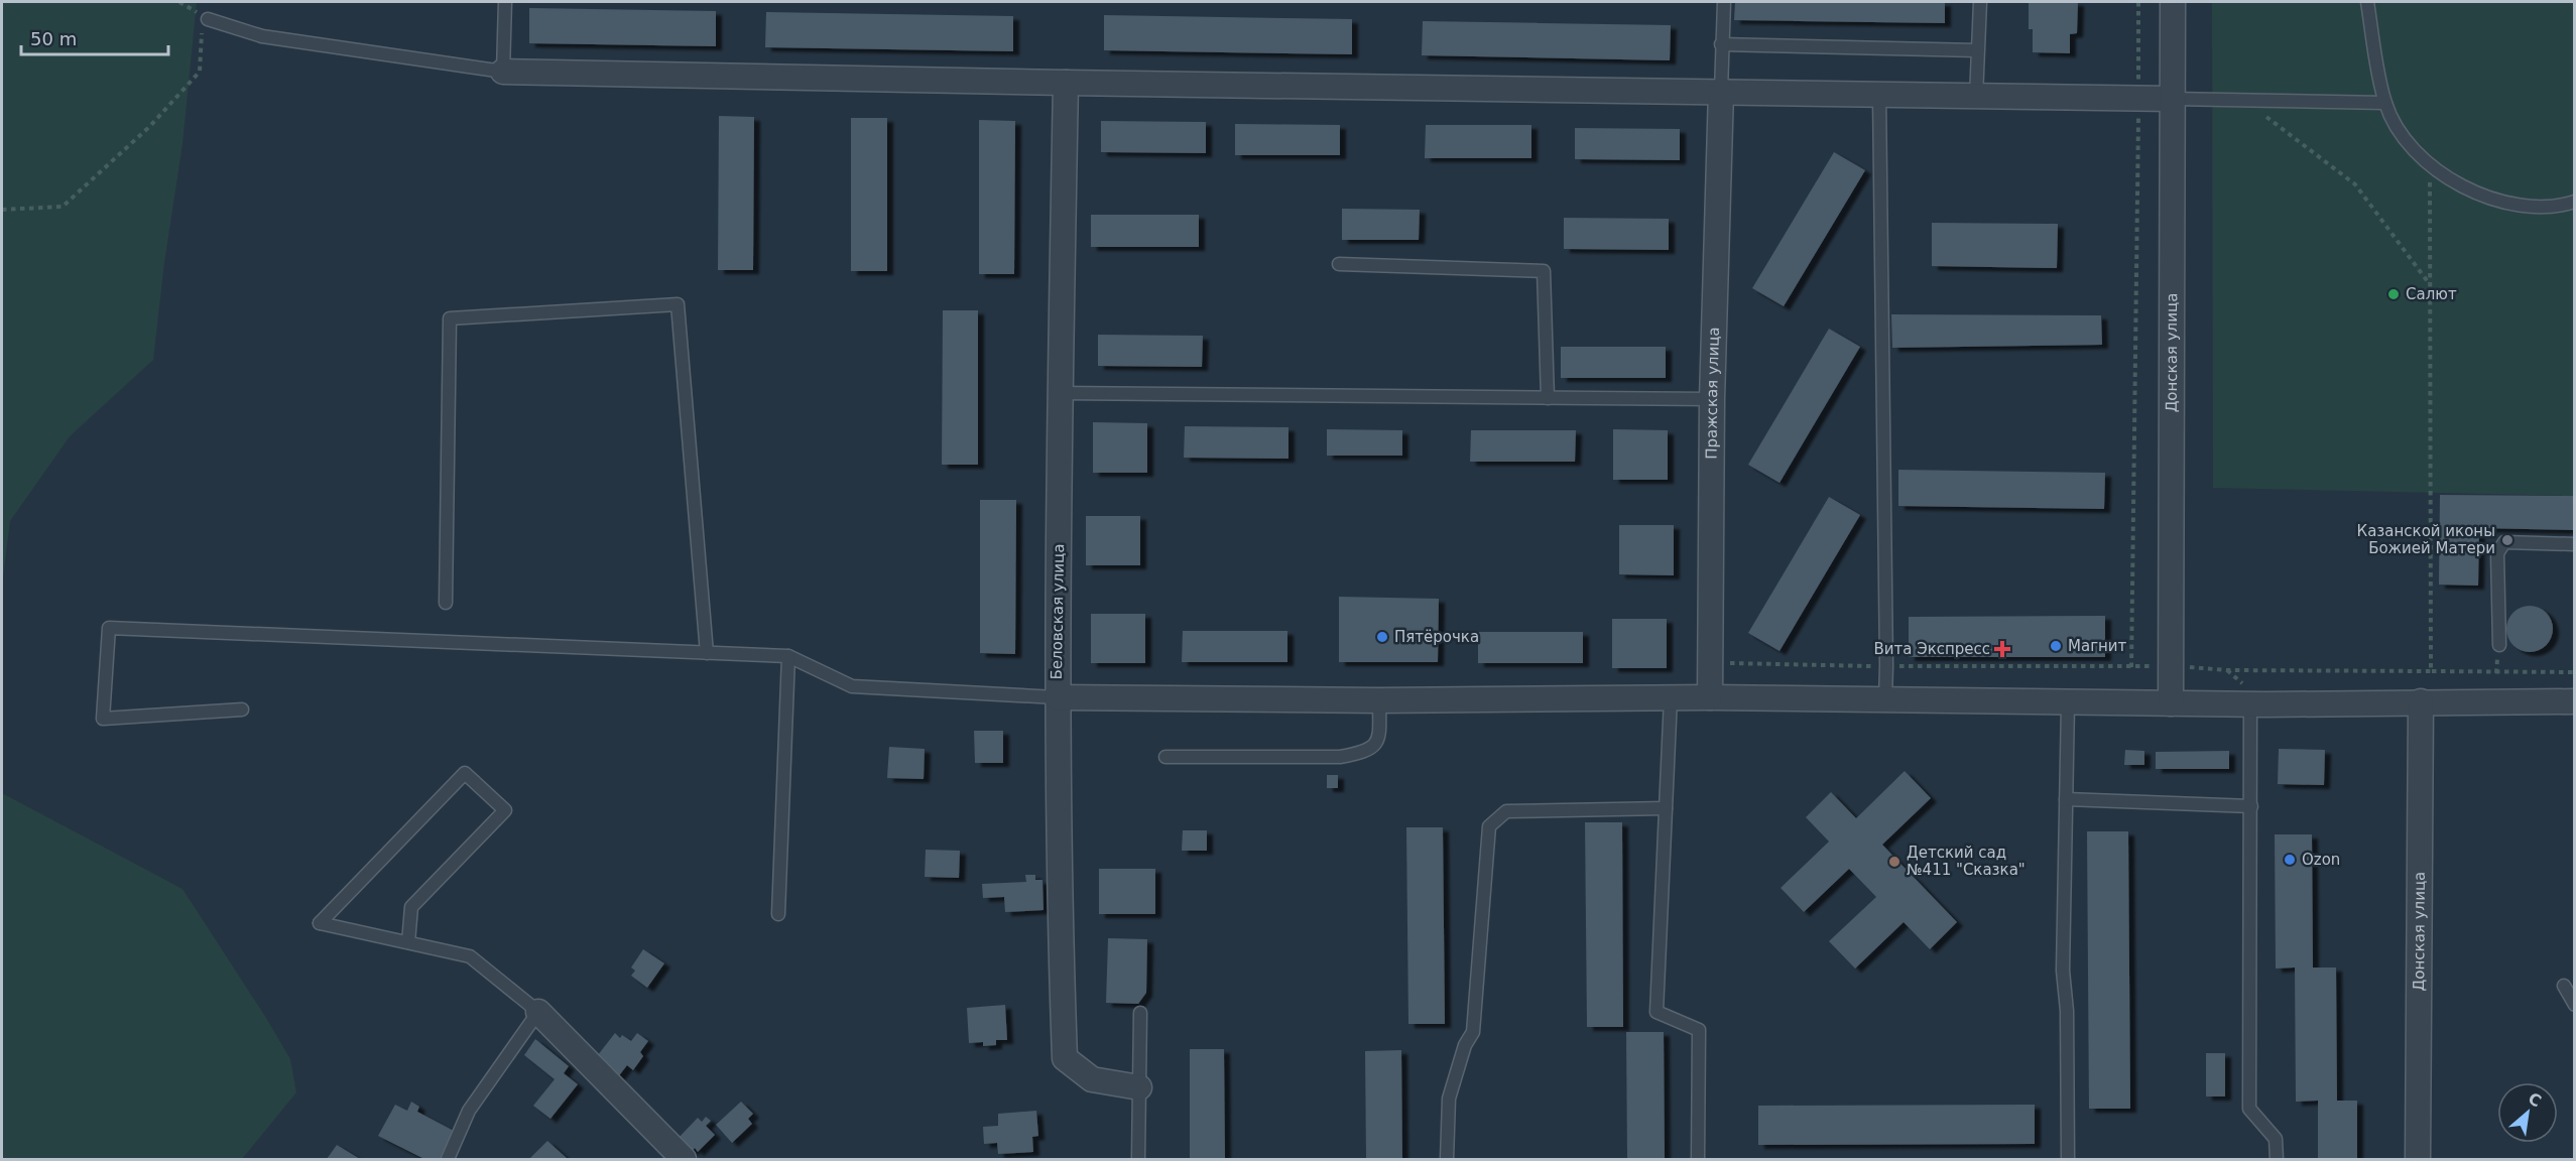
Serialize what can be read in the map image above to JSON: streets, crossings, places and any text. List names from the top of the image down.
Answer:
{
  "streets": {
    "street": ["Донская улица", "Пражская улица", "Беловская улица"]
  },
  "places": {
    "other": [
      "Салют",
      "Казанской иконы Божией Матери",
      "Пятёрочка",
      "Магнит",
      "Ozon",
      "Детский сад №411 \"Сказка\""
    ],
    "health": ["Вита Экспресс"]
  },
  "scale_bar": "50 m",
  "north": "top right"
}
